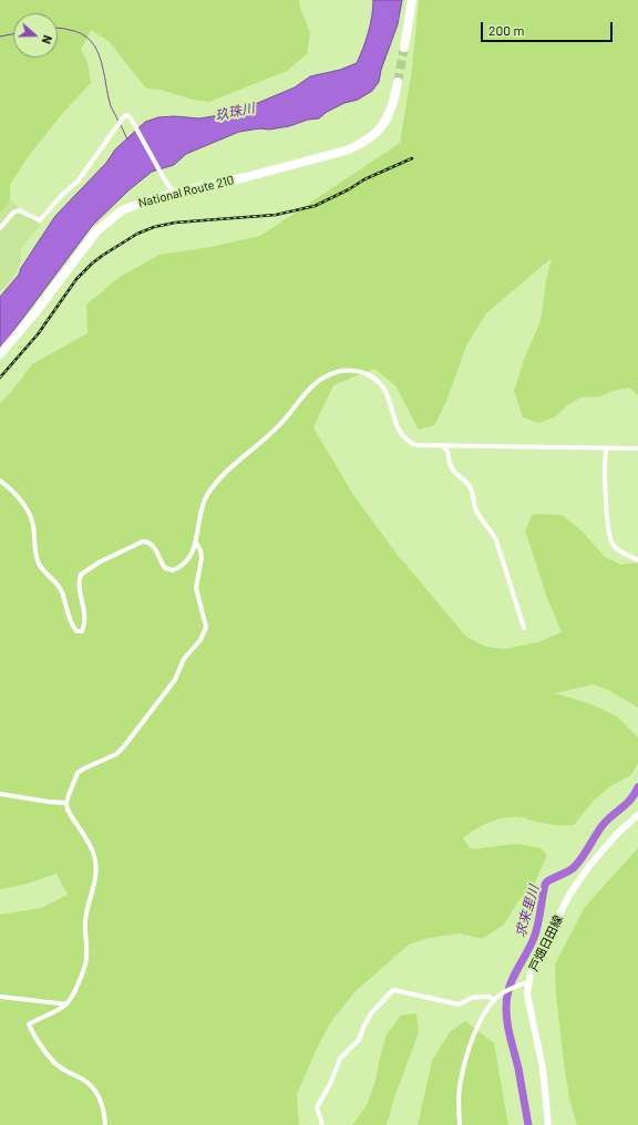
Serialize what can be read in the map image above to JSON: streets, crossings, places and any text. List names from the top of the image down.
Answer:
{
  "streets": {
    "highway": ["National Route 210"],
    "main road": ["戸畑日田線"]
  },
  "water": ["玖珠川", "求来里川"],
  "scale_bar": "200 m",
  "north": "right"
}
